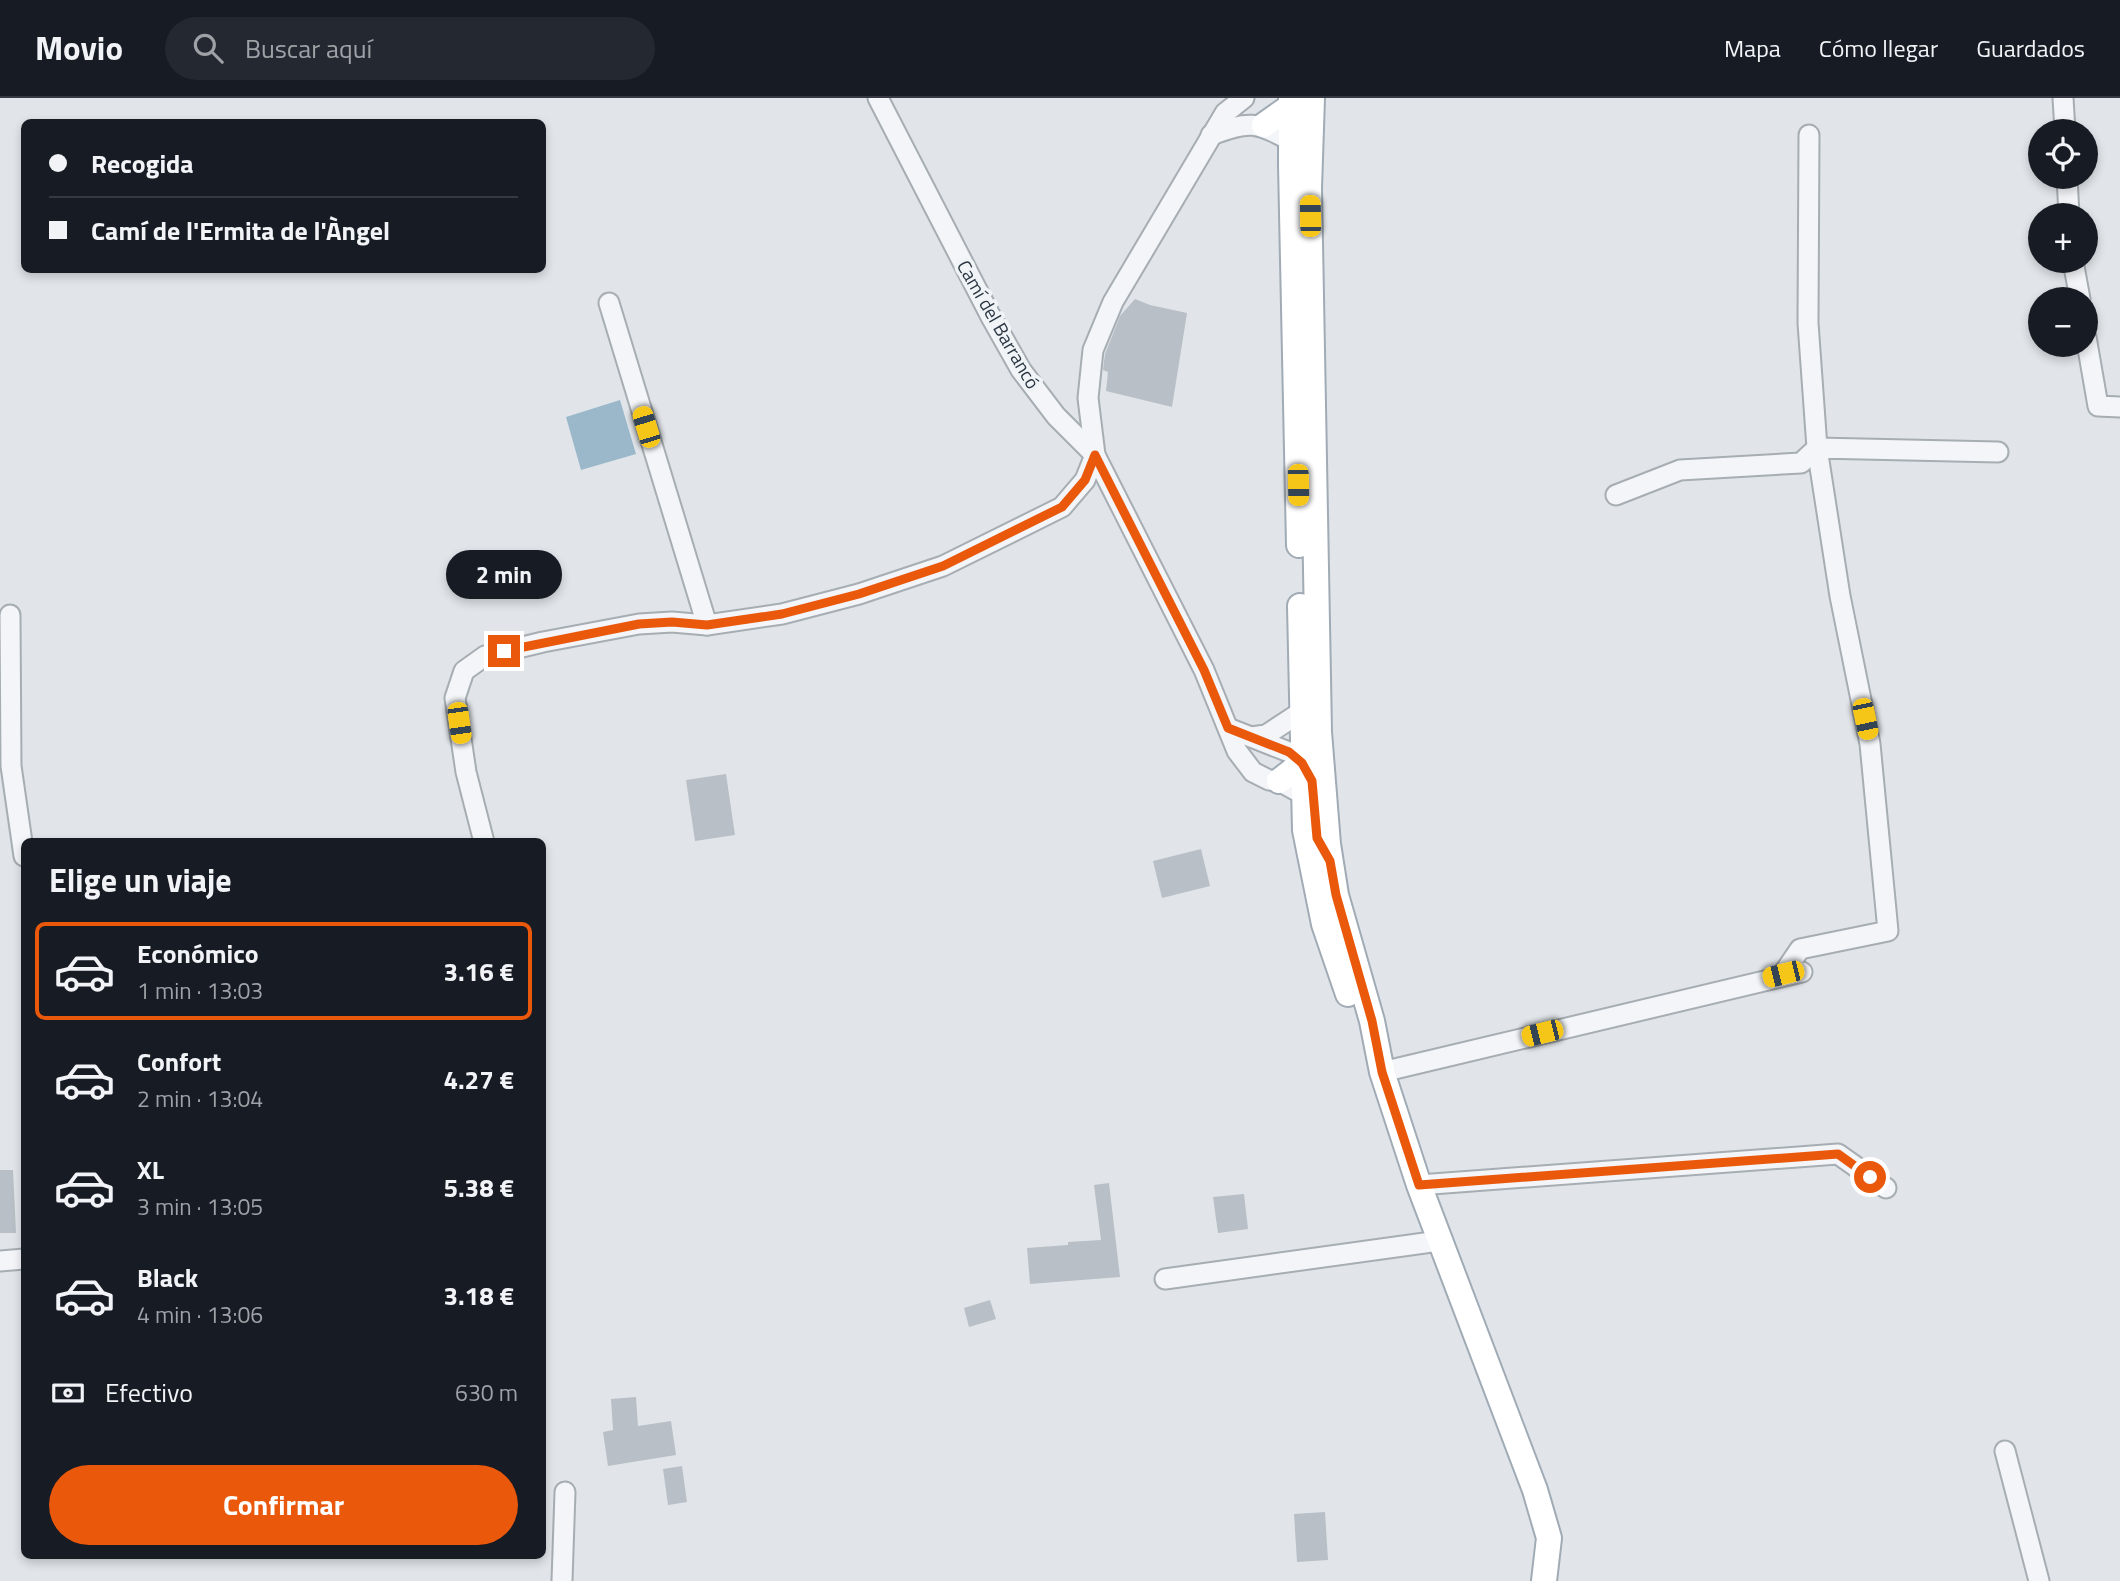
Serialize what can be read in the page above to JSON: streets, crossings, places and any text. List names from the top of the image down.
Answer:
{
  "streets": {
    "street": ["Camí del Barrancó"]
  },
  "page": {
    "header": "Movio",
    "search": "Buscar aquí",
    "nav": ["Mapa", "Cómo llegar", "Guardados"],
    "map_buttons": ["+", "−"],
    "banner": ["Recogida", "Camí de l'Ermita de l'Àngel"],
    "bubble": "2 min",
    "heading": "Elige un viaje",
    "list": [
      {
        "name": "Económico",
        "note": "1 min · 13:03",
        "value": "3.16 €"
      },
      {
        "name": "Confort",
        "note": "2 min · 13:04",
        "value": "4.27 €"
      },
      {
        "name": "XL",
        "note": "3 min · 13:05",
        "value": "5.38 €"
      },
      {
        "name": "Black",
        "note": "4 min · 13:06",
        "value": "3.18 €"
      }
    ],
    "pay": ["Efectivo", "630 m"],
    "buttons": "Confirmar"
  }
}
